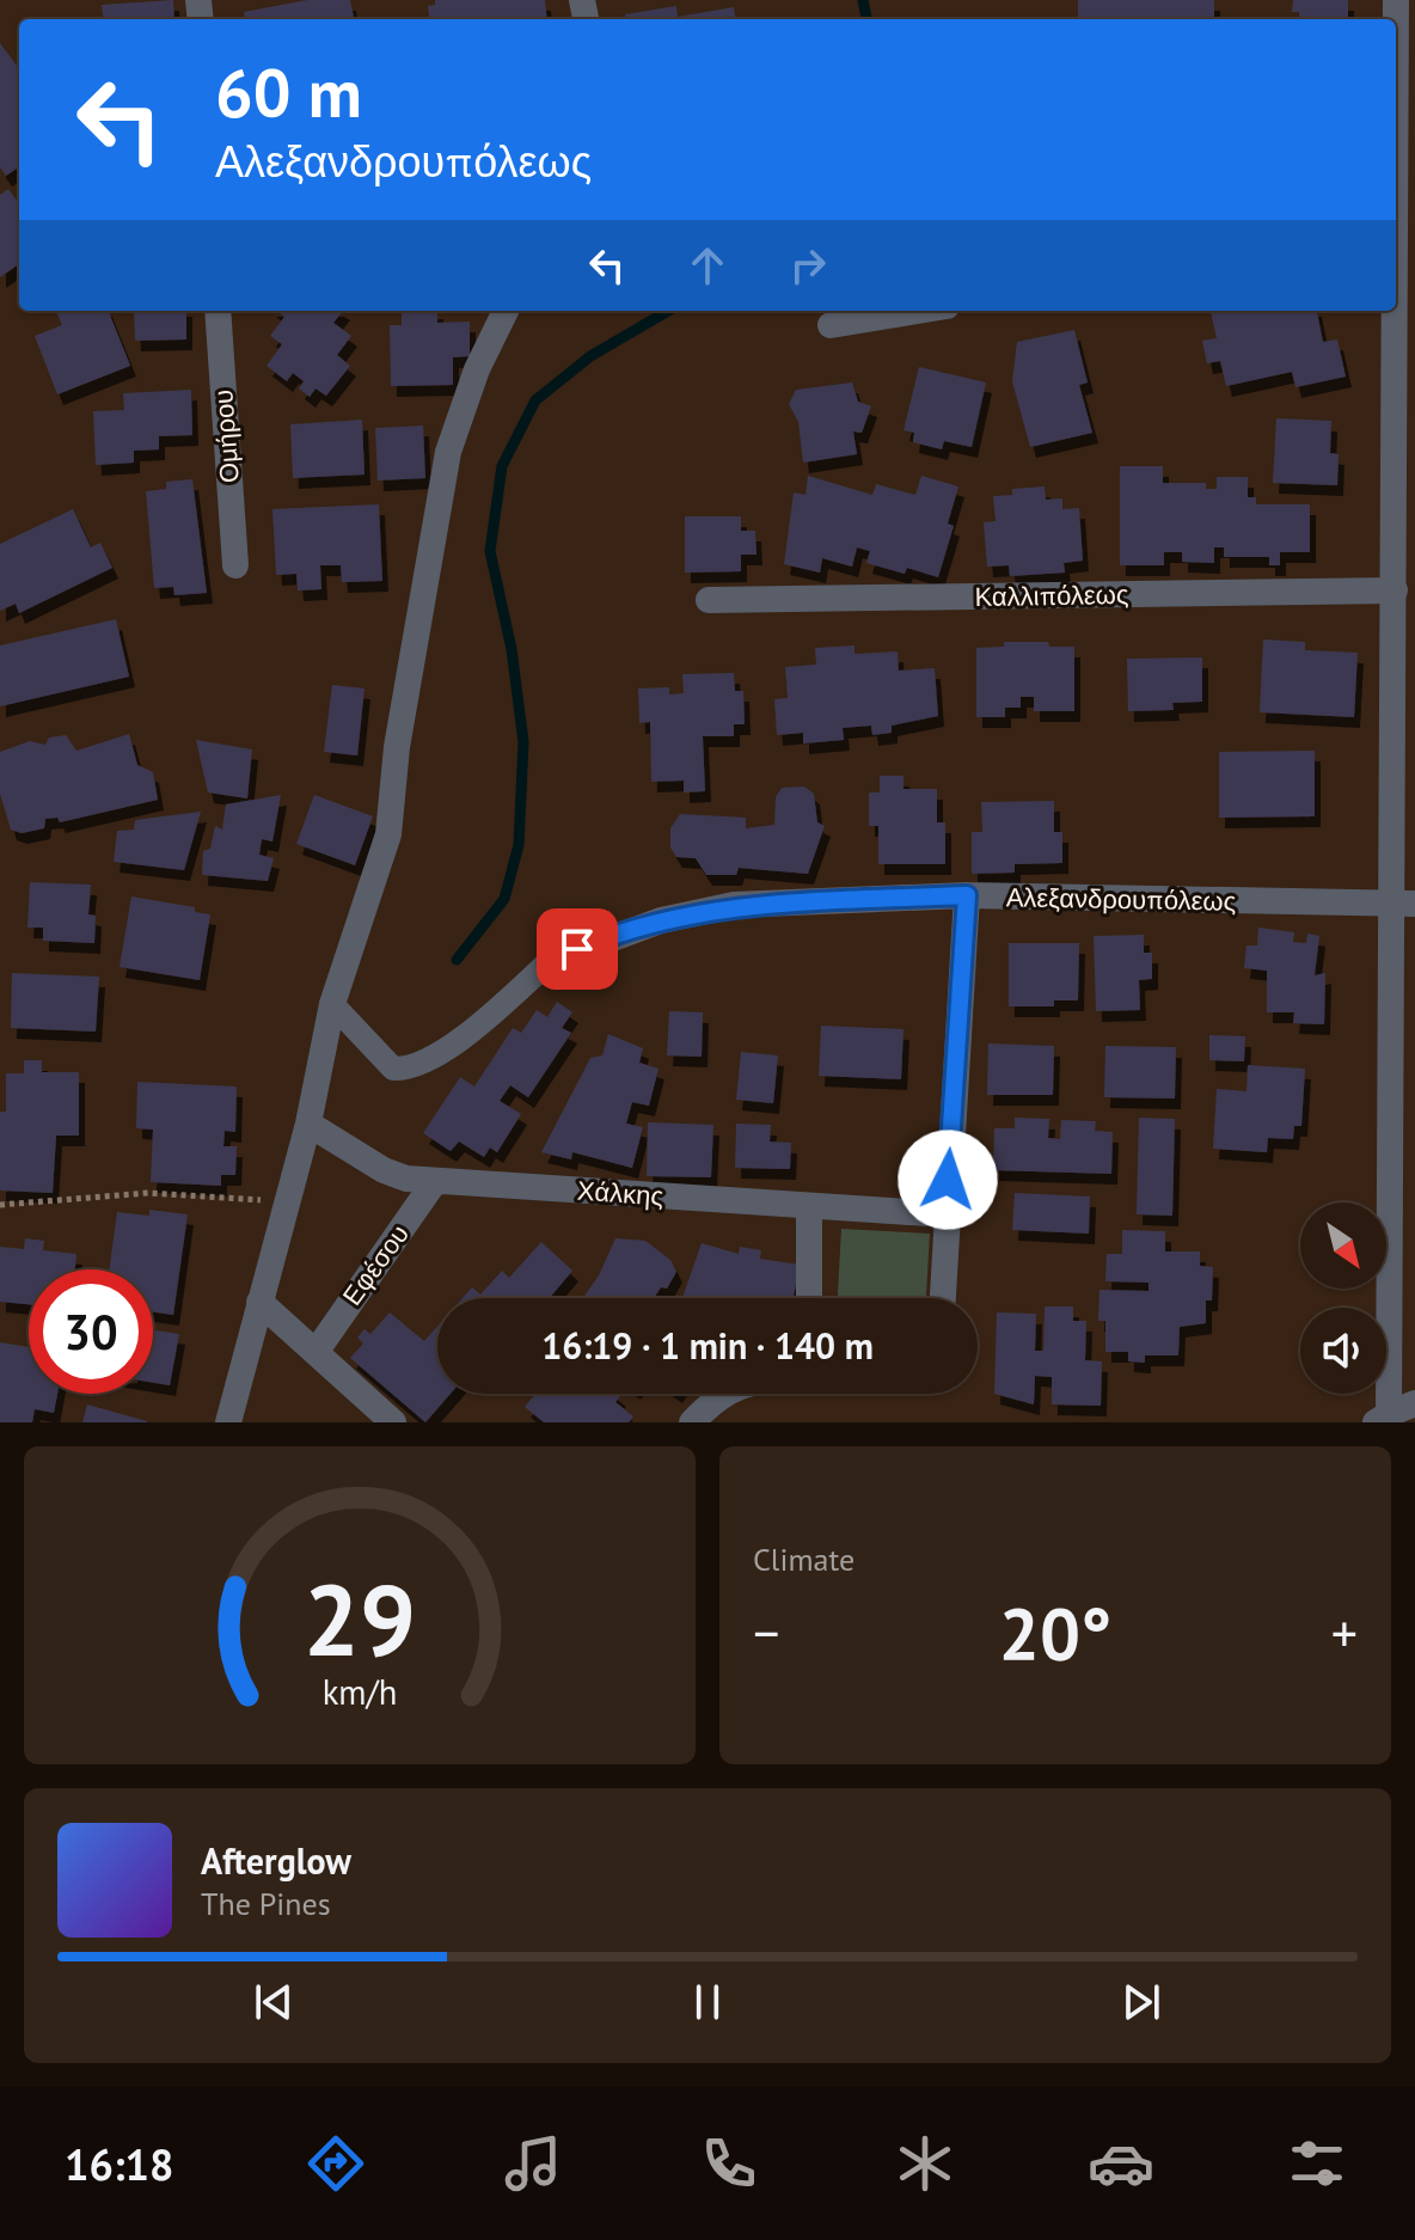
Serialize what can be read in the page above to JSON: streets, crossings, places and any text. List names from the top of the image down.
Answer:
{
  "streets": {
    "street": [
      "Ομήρου",
      "Καλλιπόλεως",
      "Αλεξανδρουπόλεως",
      "Χάλκης",
      "Εφέσου"
    ]
  },
  "crossings": [
    ["Χάλκης", "Εφέσου"]
  ],
  "north": "bottom right",
  "page": {
    "turn": ["60 m", "Αλεξανδρουπόλεως"],
    "limit": "30",
    "trip": "16:19 · 1 min · 140 m",
    "tile": "Climate",
    "heat": ["−", "20°", "+"],
    "song": ["Afterglow", "The Pines"],
    "tabs": "16:18",
    "gauge": ["29", "km/h"]
  }
}
